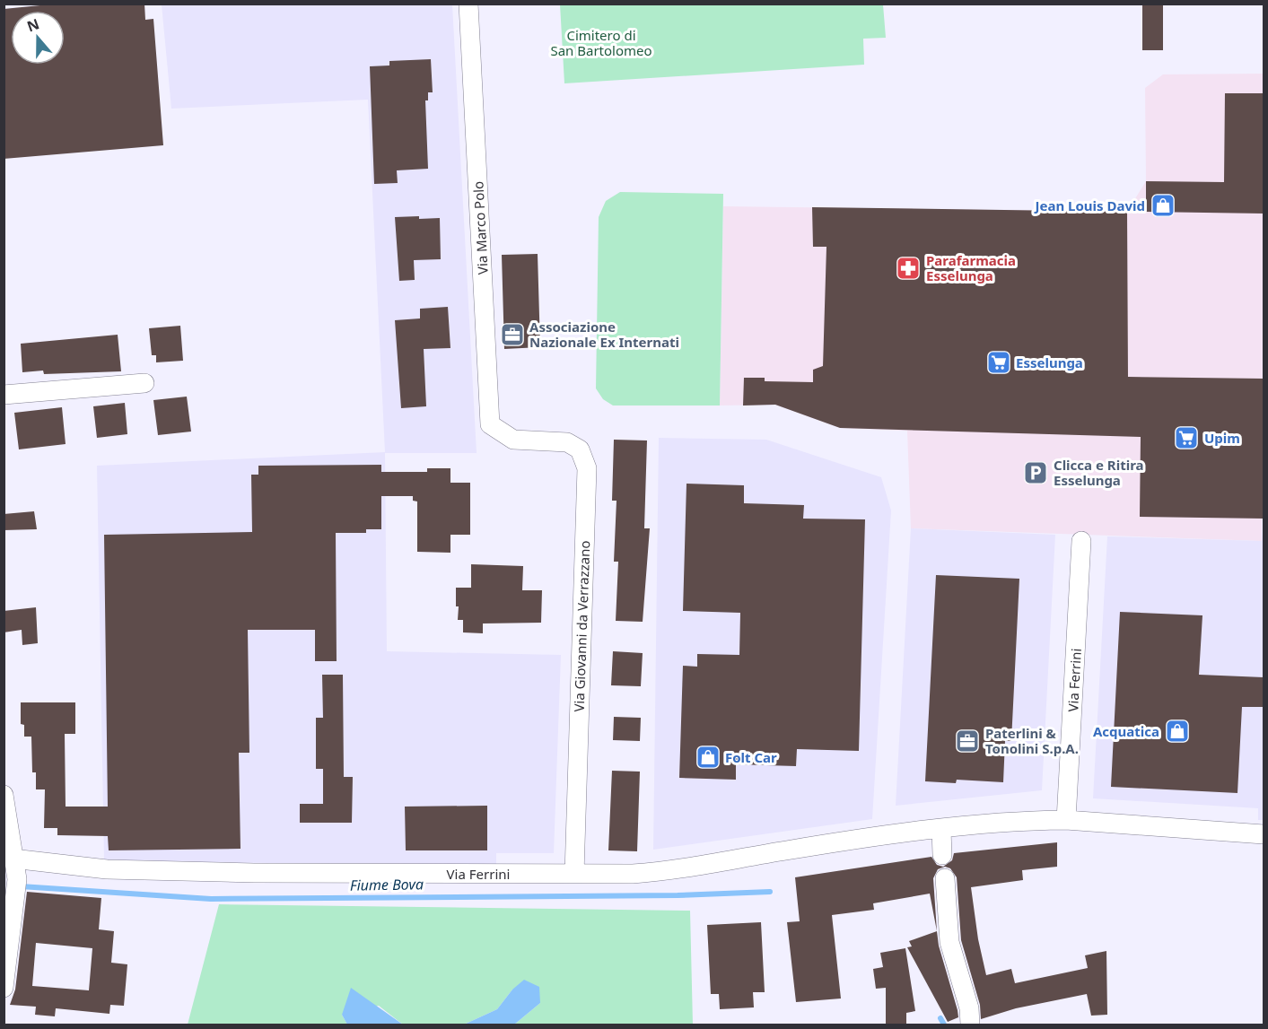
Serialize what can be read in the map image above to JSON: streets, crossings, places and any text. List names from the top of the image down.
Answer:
{
  "streets": {
    "street": ["Via Marco Polo", "Via Giovanni da Verrazzano", "Via Ferrini"]
  },
  "crossings": [
    ["Via Marco Polo", "Via Giovanni da Verrazzano"],
    ["Via Giovanni da Verrazzano", "Via Ferrini"]
  ],
  "water": ["Fiume Bova"],
  "parks": ["Cimitero di San Bartolomeo"],
  "places": {
    "shop": ["Jean Louis David", "Acquatica", "Folt Car"],
    "pharmacy": ["Parafarmacia Esselunga"],
    "office": ["Associazione Nazionale Ex Internati", "Paterlini & Tonolini S.p.A."],
    "supermarket": ["Esselunga", "Upim"],
    "parking": ["Clicca e Ritira Esselunga"]
  },
  "north": "top"
}
